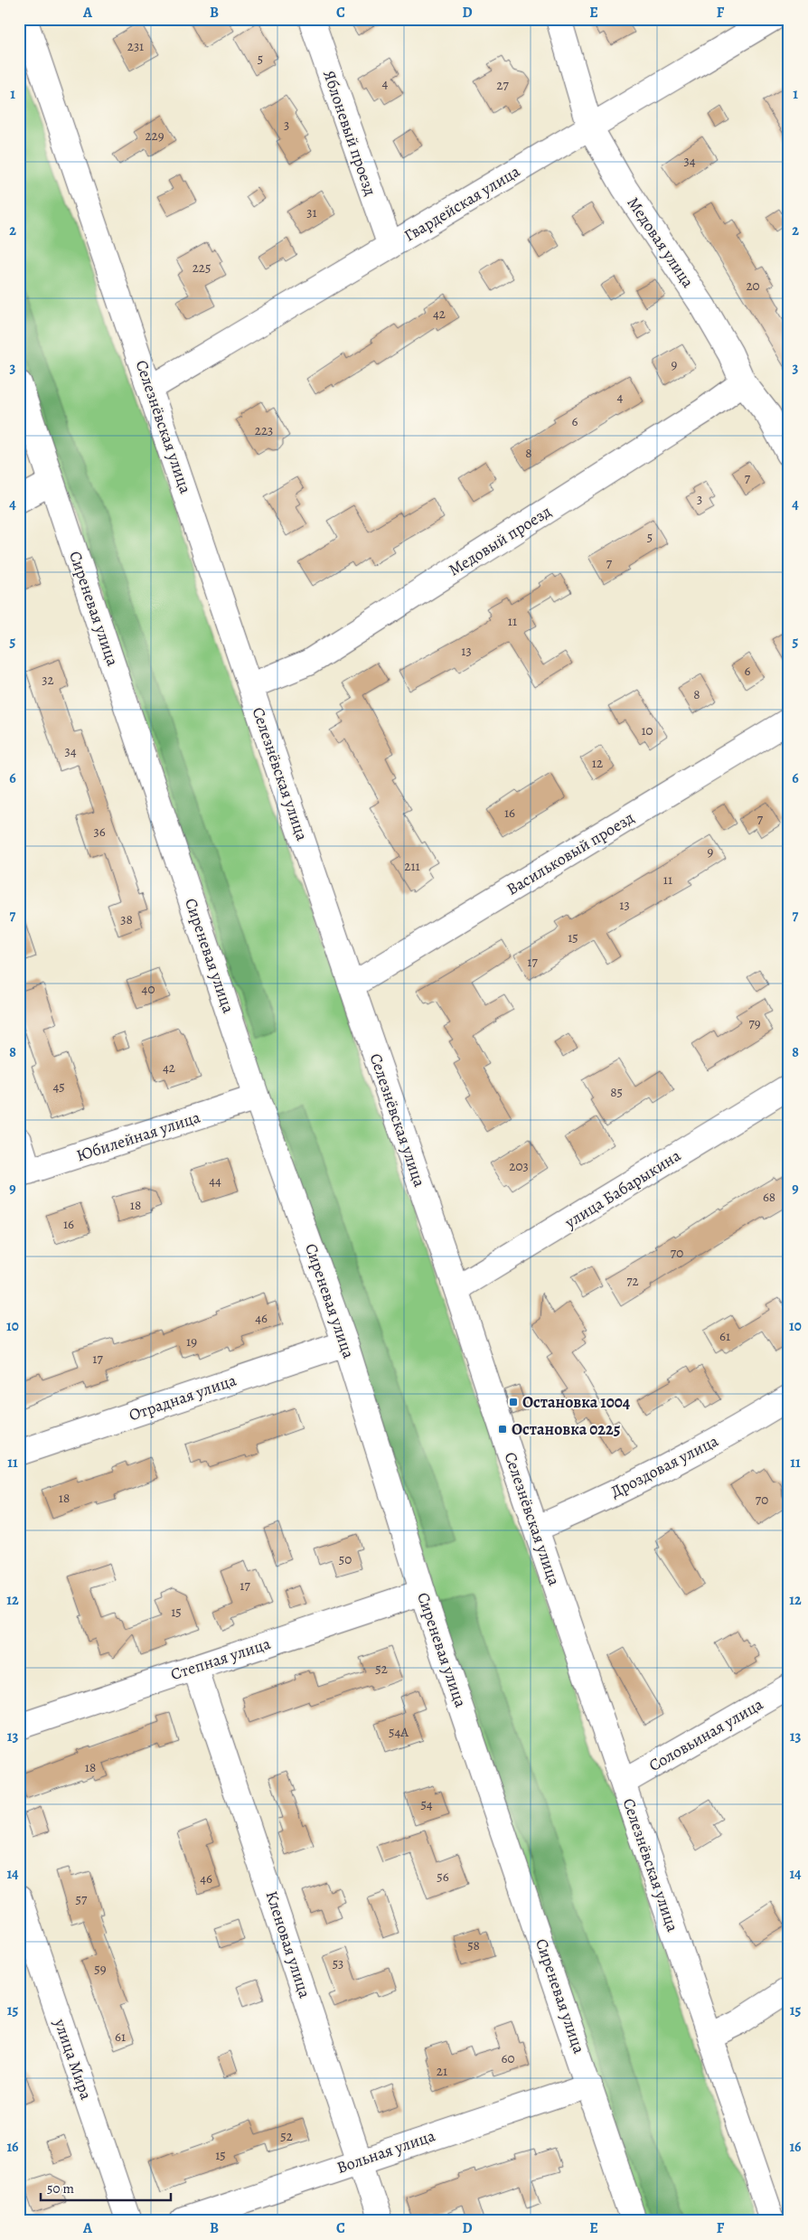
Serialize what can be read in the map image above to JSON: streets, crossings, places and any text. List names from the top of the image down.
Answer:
{
  "streets": {
    "street": [
      "Яблоневый проезд",
      "Гвардейская улица",
      "Медовая улица",
      "Селезнёвская улица",
      "Медовый проезд",
      "Сиреневая улица",
      "Васильковый проезд",
      "Юбилейная улица",
      "улица Бабарыкина",
      "Отрадная улица",
      "Дроздовая улица",
      "Степная улица",
      "Соловьиная улица",
      "Кленовая улица",
      "улица Мира",
      "Вольная улица"
    ]
  },
  "crossings": [
    ["Яблоневый проезд", "Гвардейская улица"],
    ["Гвардейская улица", "Медовая улица"],
    ["Гвардейская улица", "Селезнёвская улица"],
    ["Медовая улица", "Медовый проезд"],
    ["Селезнёвская улица", "Медовый проезд"],
    ["Селезнёвская улица", "Васильковый проезд"],
    ["Селезнёвская улица", "улица Бабарыкина"],
    ["Селезнёвская улица", "Дроздовая улица"],
    ["Селезнёвская улица", "Соловьиная улица"],
    ["Сиреневая улица", "Юбилейная улица"],
    ["Сиреневая улица", "Отрадная улица"],
    ["Сиреневая улица", "Степная улица"],
    ["Сиреневая улица", "Вольная улица"],
    ["Степная улица", "Кленовая улица"],
    ["Кленовая улица", "Вольная улица"]
  ],
  "places": {
    "transit": ["Остановка 1004", "Остановка 0225"]
  },
  "house_numbers": [
    "231",
    "5",
    "4",
    "27",
    "3",
    "229",
    "34",
    "31",
    "225",
    "20",
    "42",
    "9",
    "4",
    "6",
    "223",
    "8",
    "7",
    "3",
    "5",
    "7",
    "11",
    "13",
    "6",
    "32",
    "8",
    "10",
    "34",
    "12",
    "16",
    "7",
    "36",
    "9",
    "211",
    "11",
    "13",
    "38",
    "15",
    "17",
    "40",
    "79",
    "42",
    "45",
    "85",
    "203",
    "44",
    "68",
    "18",
    "16",
    "70",
    "72",
    "46",
    "61",
    "19",
    "17",
    "18",
    "70",
    "50",
    "17",
    "15",
    "52",
    "54А",
    "18",
    "54",
    "56",
    "46",
    "57",
    "58",
    "53",
    "59",
    "61",
    "60",
    "21",
    "52",
    "15"
  ],
  "scale_bar": "50 m",
  "grid": {
    "columns": [
      "A",
      "B",
      "C",
      "D",
      "E",
      "F"
    ],
    "rows": [
      "1",
      "2",
      "3",
      "4",
      "5",
      "6",
      "7",
      "8",
      "9",
      "10",
      "11",
      "12",
      "13",
      "14",
      "15",
      "16"
    ]
  }
}
